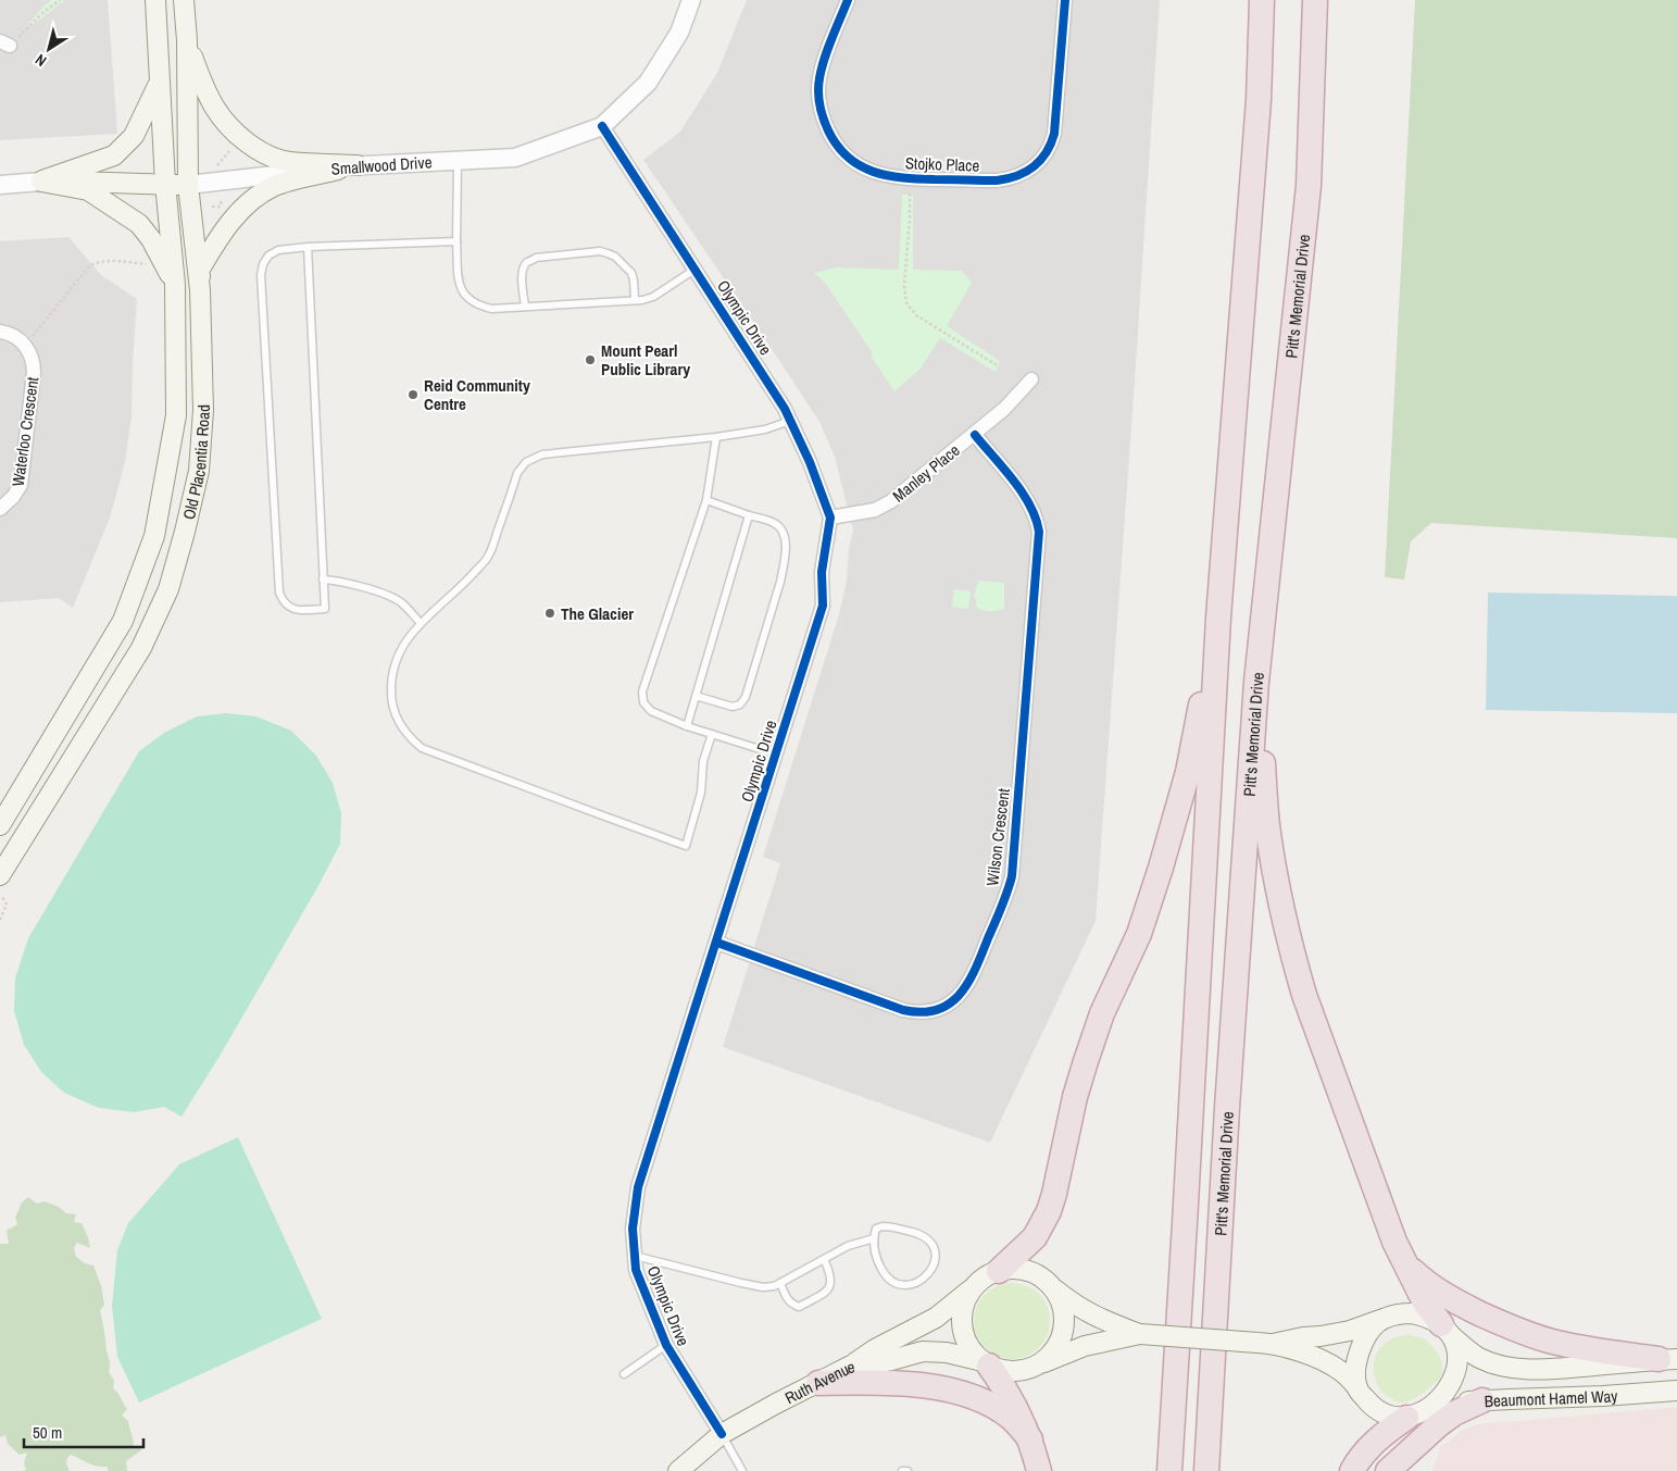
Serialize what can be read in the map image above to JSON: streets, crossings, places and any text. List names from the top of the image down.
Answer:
{
  "streets": {
    "highway": ["Pitt's Memorial Drive"],
    "main road": [
      "Smallwood Drive",
      "Old Placentia Road",
      "Ruth Avenue",
      "Beaumont Hamel Way"
    ],
    "street": [
      "Stojko Place",
      "Olympic Drive",
      "Waterloo Crescent",
      "Manley Place",
      "Wilson Crescent"
    ]
  },
  "crossings": [
    ["Smallwood Drive", "Olympic Drive"],
    ["Smallwood Drive", "Old Placentia Road"],
    ["Olympic Drive", "Manley Place"],
    ["Olympic Drive", "Wilson Crescent"],
    ["Olympic Drive", "Ruth Avenue"],
    ["Manley Place", "Wilson Crescent"]
  ],
  "places": ["Mount Pearl Public Library", "Reid Community Centre", "The Glacier"],
  "scale_bar": "50 m",
  "north": "bottom left"
}
